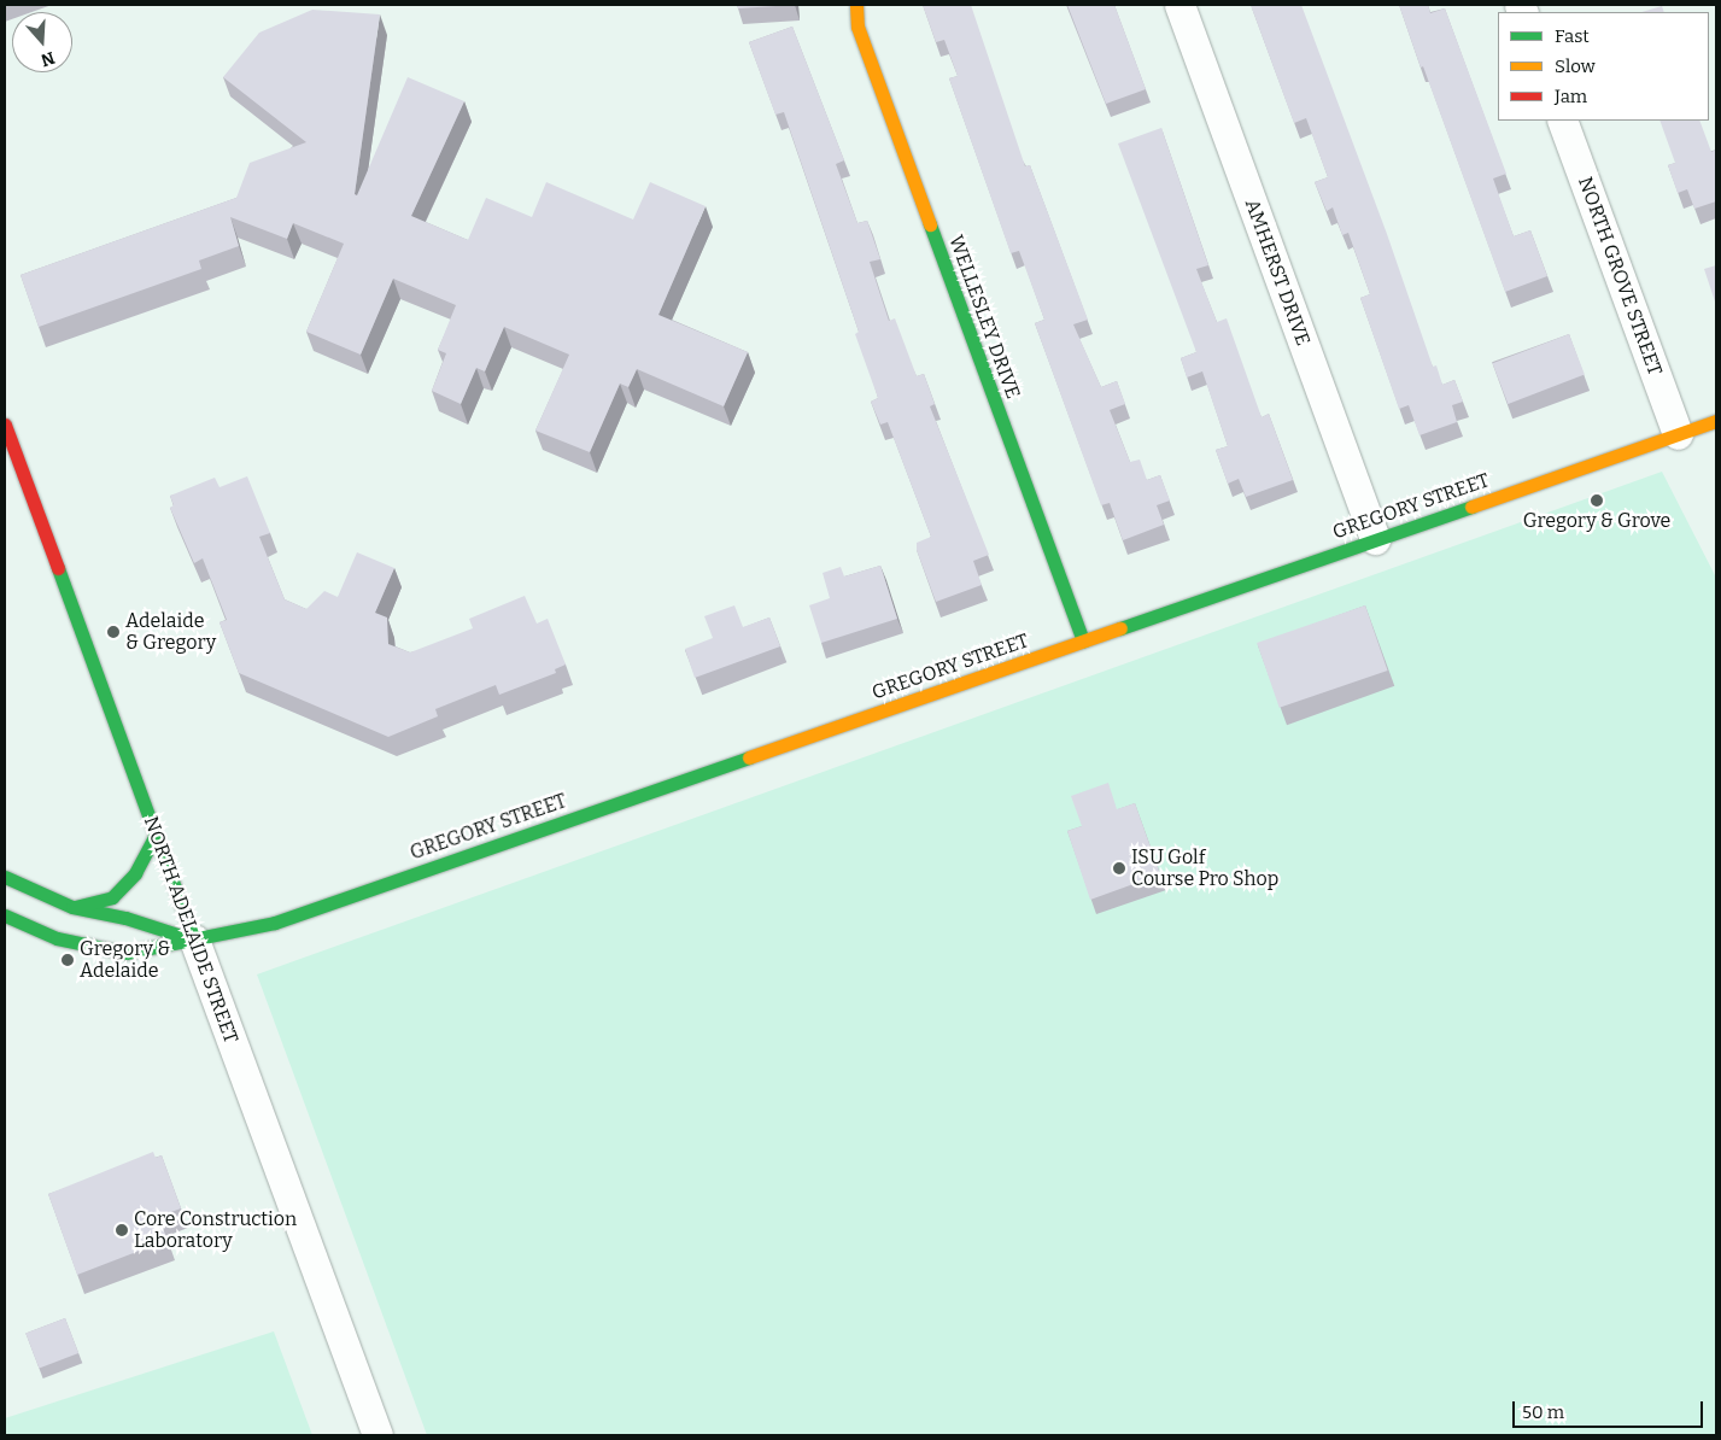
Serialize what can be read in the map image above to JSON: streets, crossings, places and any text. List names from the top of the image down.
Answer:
{
  "streets": {
    "main road": ["WELLESLEY DRIVE", "GREGORY STREET", "NORTH ADELAIDE STREET"],
    "street": ["AMHERST DRIVE", "NORTH GROVE STREET"]
  },
  "crossings": [
    ["AMHERST DRIVE", "GREGORY STREET"],
    ["NORTH GROVE STREET", "GREGORY STREET"],
    ["WELLESLEY DRIVE", "GREGORY STREET"],
    ["GREGORY STREET", "NORTH ADELAIDE STREET"]
  ],
  "places": [
    "Gregory & Grove",
    "Adelaide & Gregory",
    "ISU Golf Course Pro Shop",
    "Gregory & Adelaide",
    "Core Construction Laboratory"
  ],
  "legend": ["Fast", "Slow", "Jam"],
  "scale_bar": "50 m",
  "north": "bottom"
}
